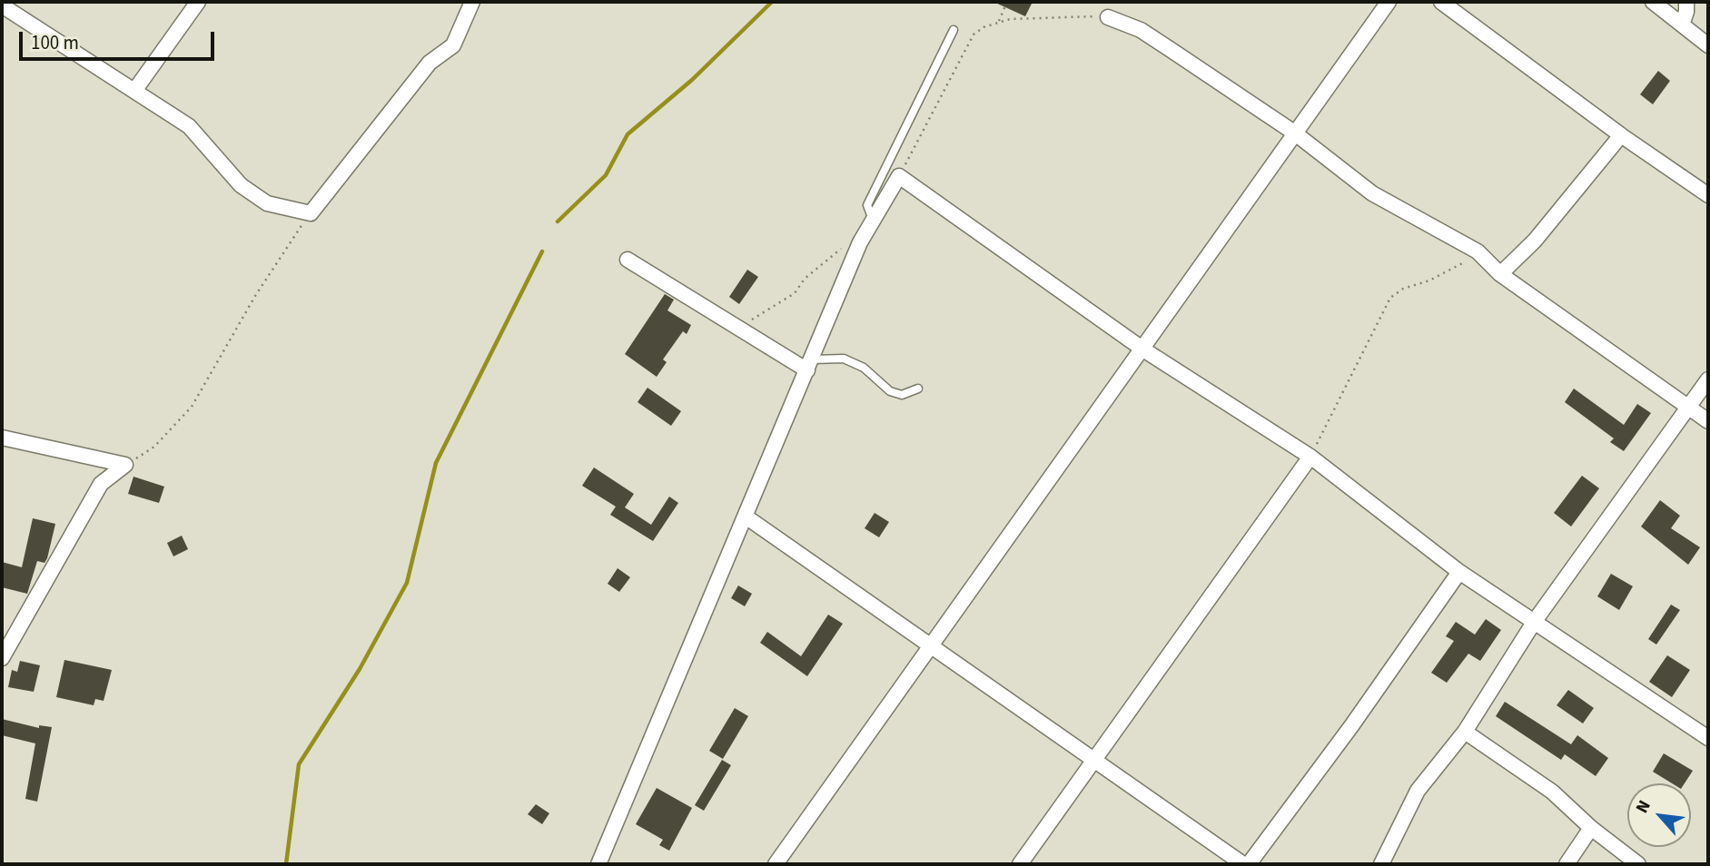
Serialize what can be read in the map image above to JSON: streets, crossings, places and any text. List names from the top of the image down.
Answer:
{
  "scale_bar": "100 m",
  "north": "top left"
}
